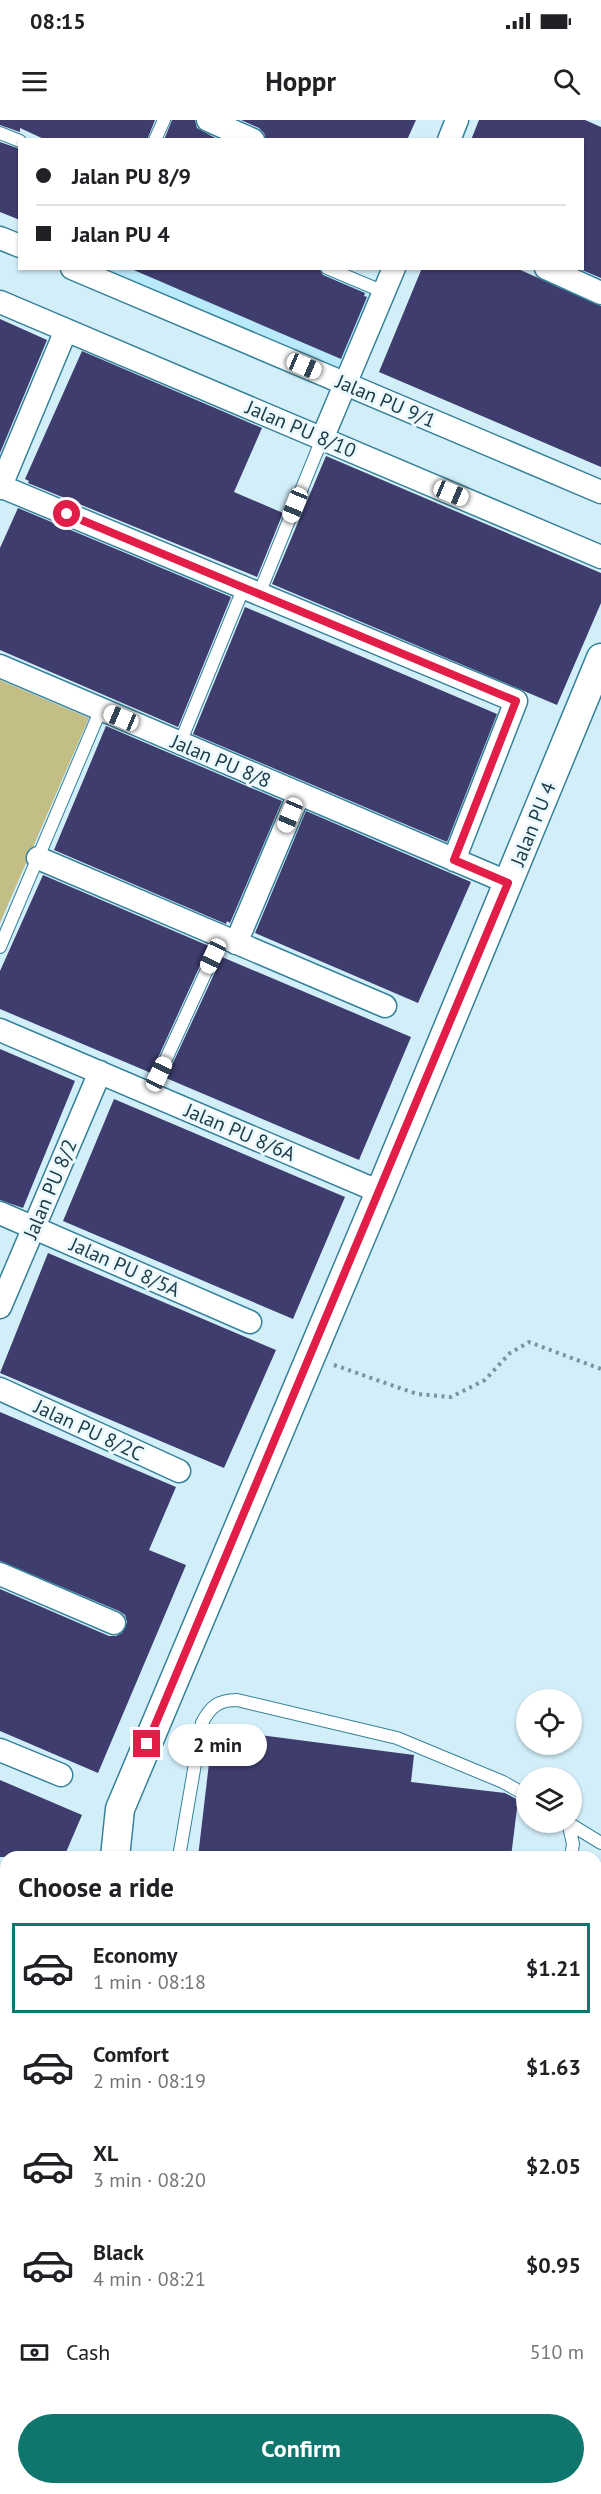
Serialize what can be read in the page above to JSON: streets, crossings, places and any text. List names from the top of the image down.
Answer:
{
  "streets": {
    "street": [
      "Jalan PU 9/1",
      "Jalan PU 8/10",
      "Jalan PU 8/8",
      "Jalan PU 4",
      "Jalan PU 8/6A",
      "Jalan PU 8/2",
      "Jalan PU 8/5A",
      "Jalan PU 8/2C"
    ]
  },
  "crossings": [
    ["Jalan PU 8/8", "Jalan PU 4"],
    ["Jalan PU 4", "Jalan PU 8/6A"],
    ["Jalan PU 8/6A", "Jalan PU 8/2"],
    ["Jalan PU 8/2", "Jalan PU 8/5A"]
  ],
  "page": {
    "status": "08:15",
    "header": "Hoppr",
    "banner": ["Jalan PU 8/9", "Jalan PU 4"],
    "bubble": "2 min",
    "heading": "Choose a ride",
    "list": [
      {
        "name": "Economy",
        "note": "1 min · 08:18",
        "value": "$1.21"
      },
      {
        "name": "Comfort",
        "note": "2 min · 08:19",
        "value": "$1.63"
      },
      {
        "name": "XL",
        "note": "3 min · 08:20",
        "value": "$2.05"
      },
      {
        "name": "Black",
        "note": "4 min · 08:21",
        "value": "$0.95"
      }
    ],
    "pay": ["Cash", "510 m"],
    "buttons": "Confirm"
  }
}
